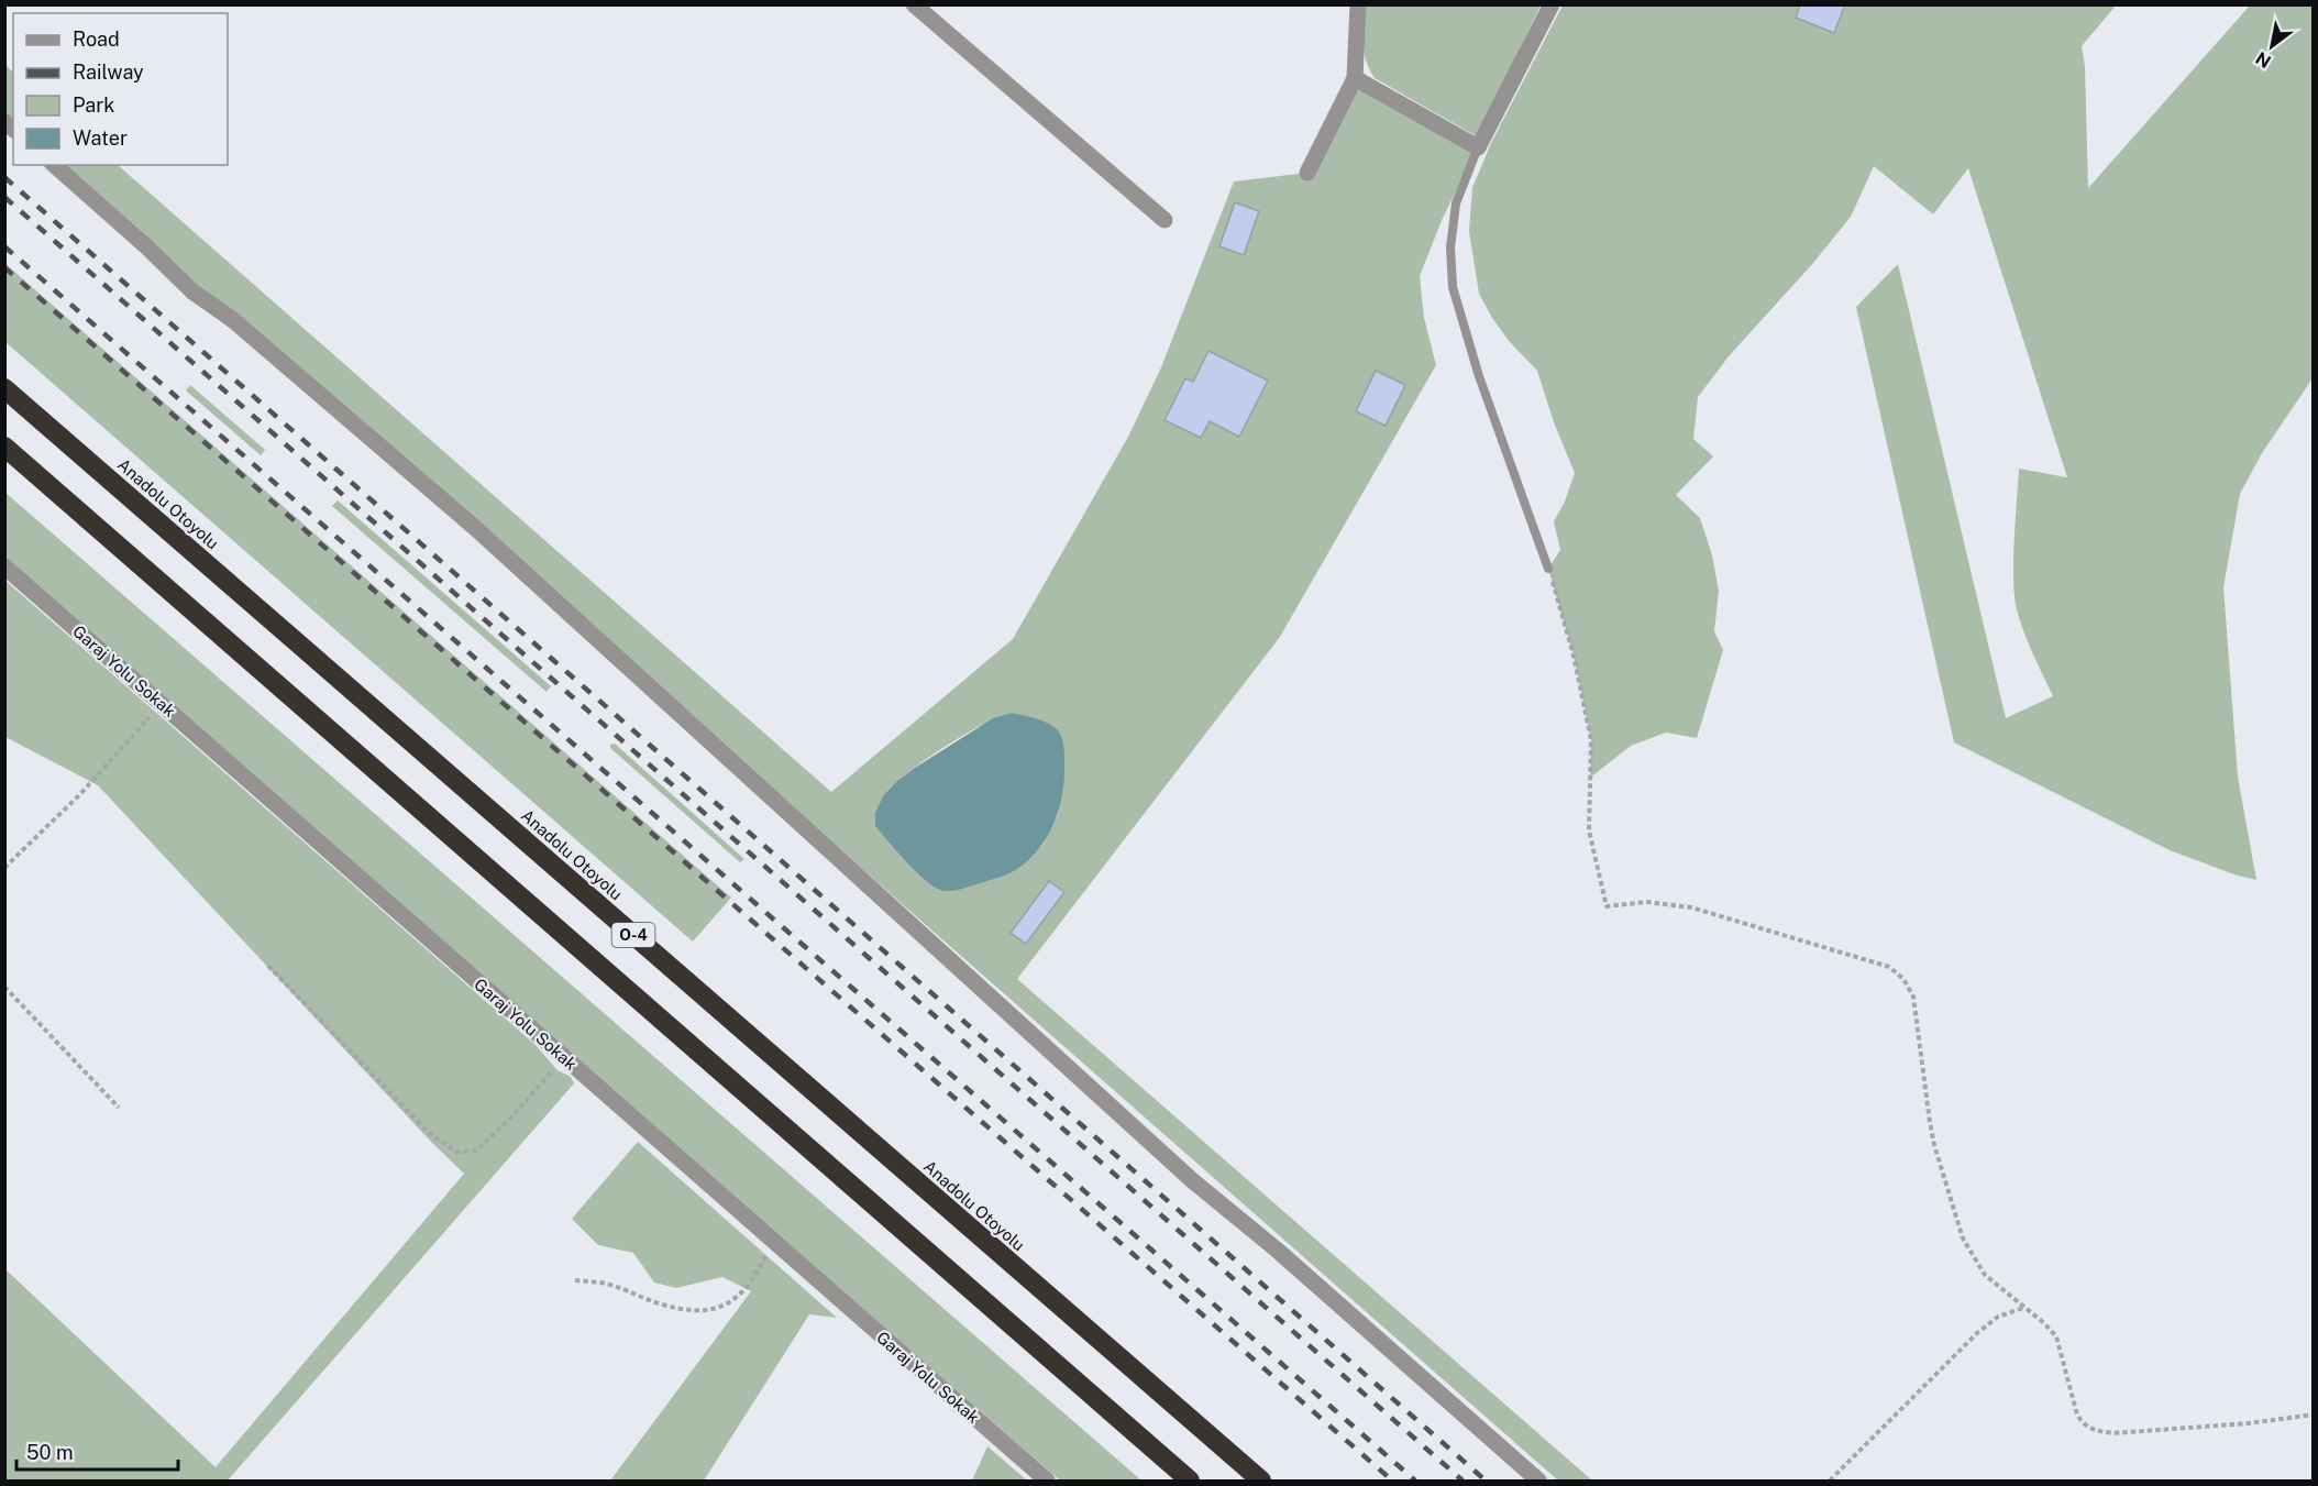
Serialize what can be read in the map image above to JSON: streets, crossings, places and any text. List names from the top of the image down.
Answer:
{
  "streets": {
    "highway": ["Anadolu Otoyolu", "O-4"],
    "street": ["Garaj Yolu Sokak"]
  },
  "legend": [
    "Road",
    "Railway",
    "Park",
    "Water"
  ],
  "scale_bar": "50 m",
  "north": "bottom left"
}
